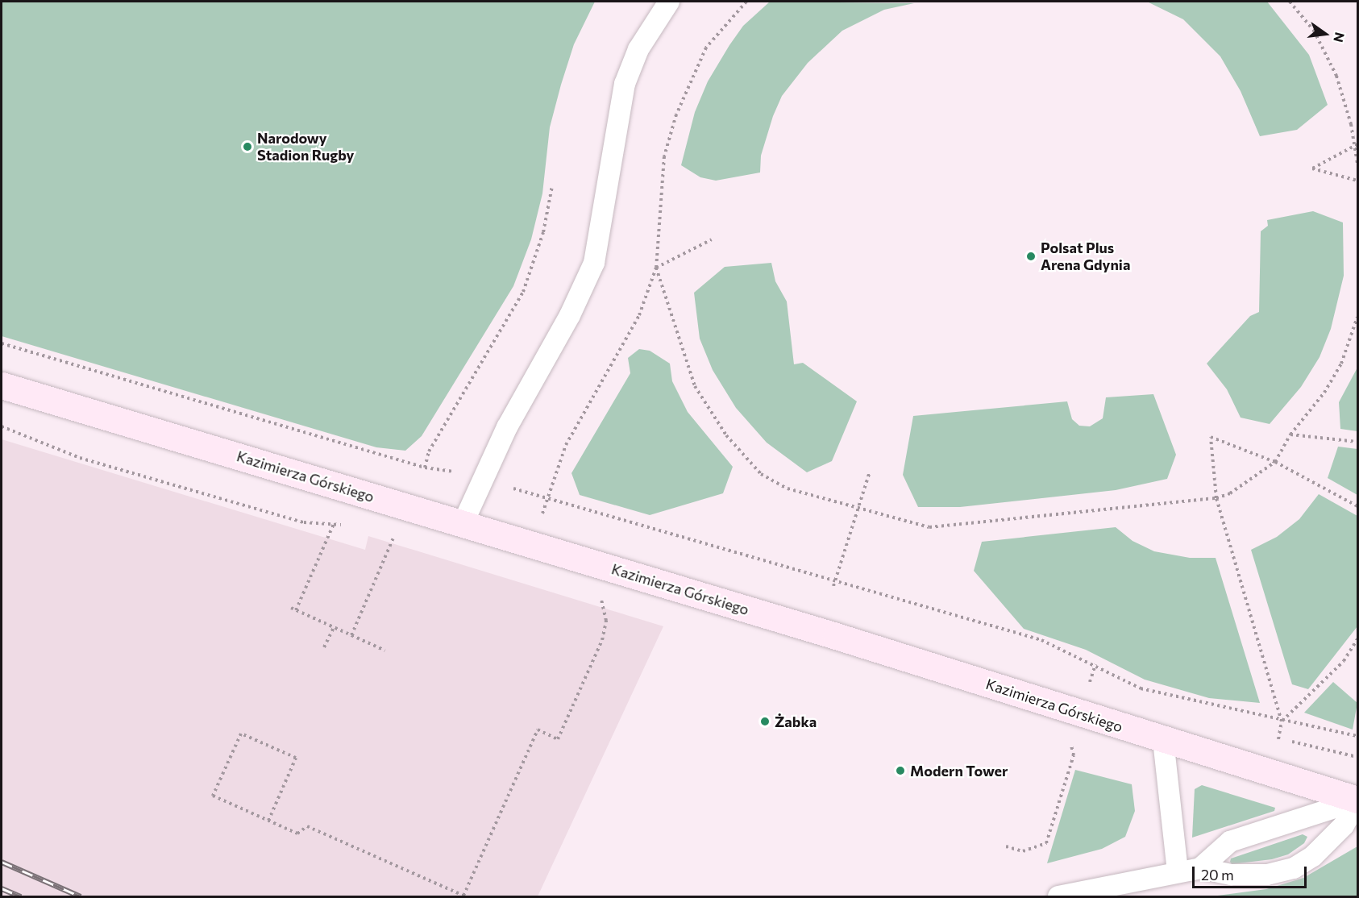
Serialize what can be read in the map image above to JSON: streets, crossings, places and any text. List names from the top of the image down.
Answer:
{
  "streets": {
    "street": ["Kazimierza Górskiego"]
  },
  "places": [
    "Narodowy Stadion Rugby",
    "Polsat Plus Arena Gdynia",
    "Żabka",
    "Modern Tower"
  ],
  "scale_bar": "20 m",
  "north": "right"
}
